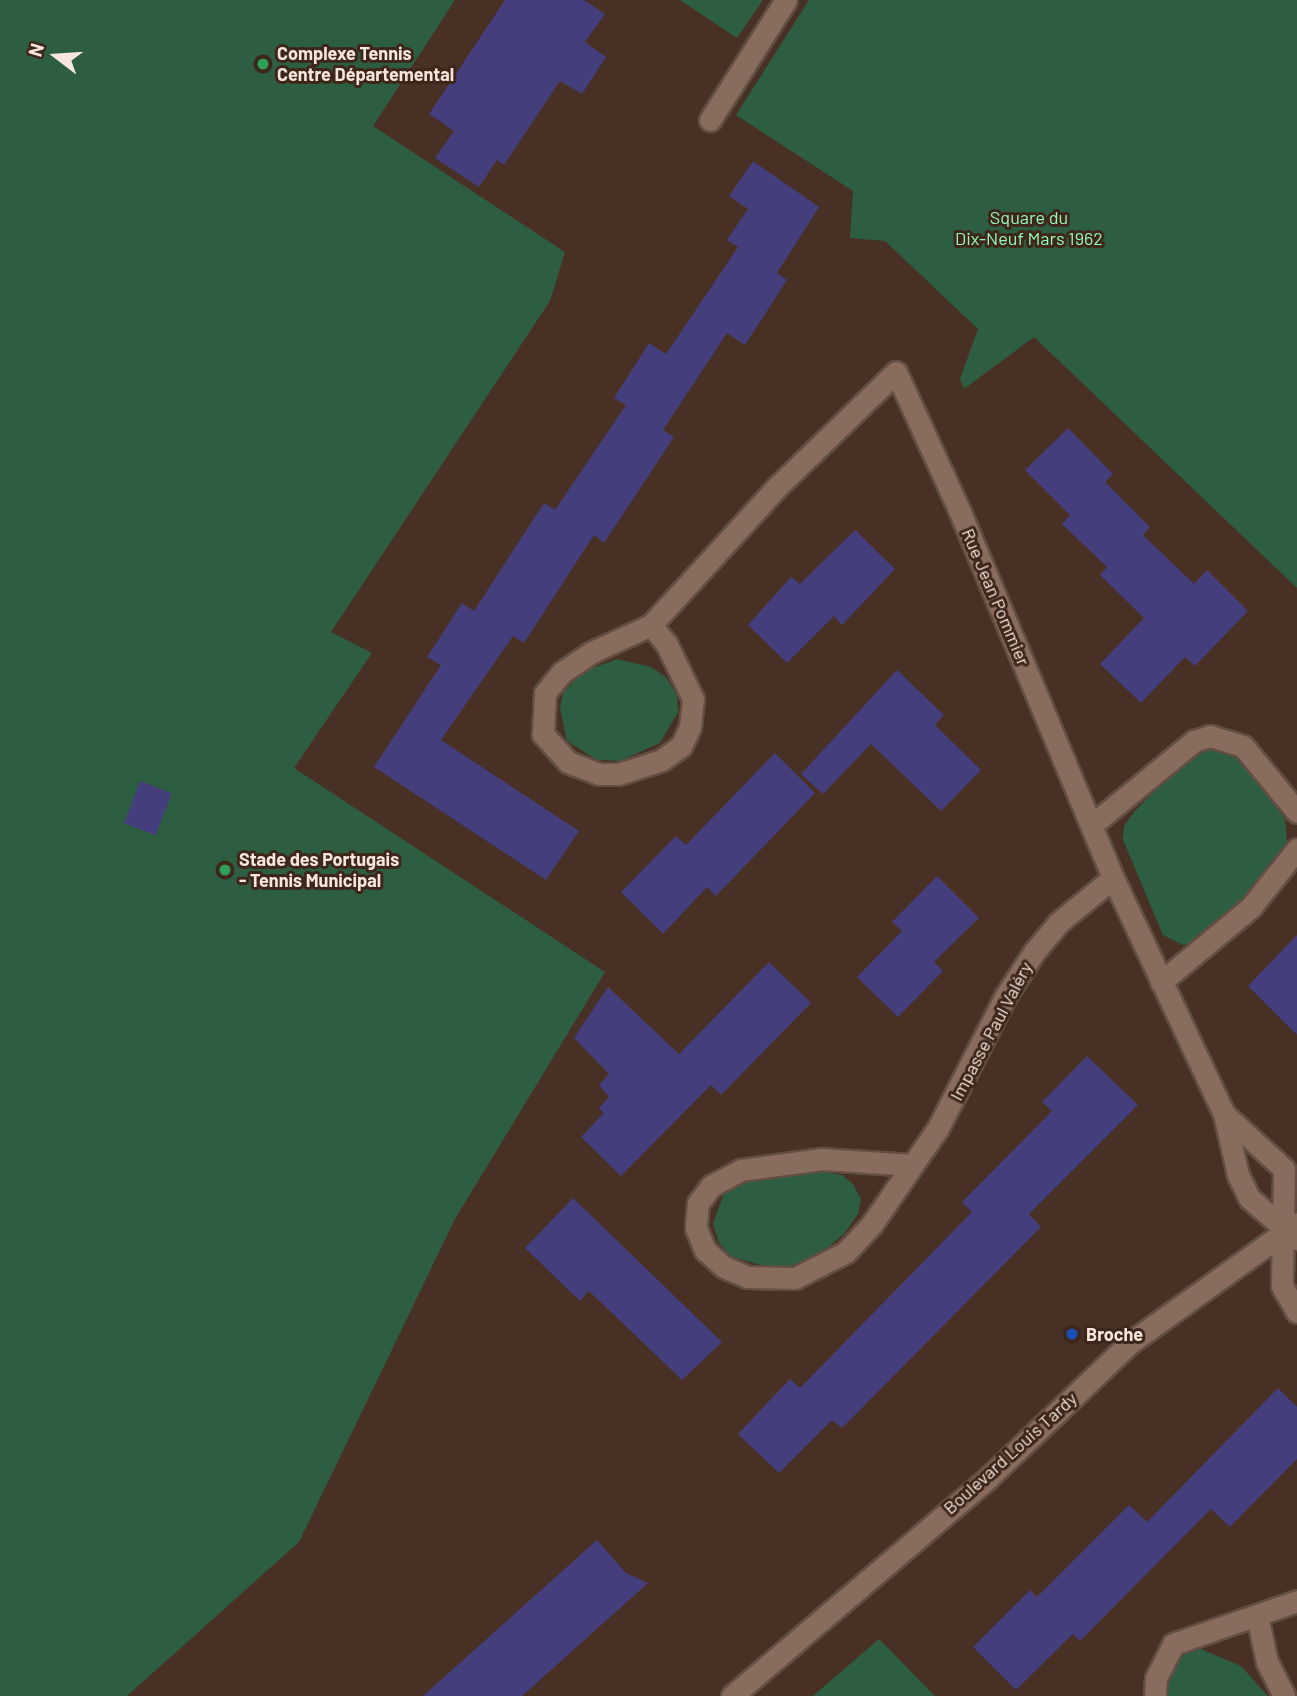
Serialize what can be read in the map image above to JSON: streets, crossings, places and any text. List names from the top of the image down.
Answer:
{
  "streets": {
    "street": ["Rue Jean Pommier", "Impasse Paul Valéry", "Boulevard Louis Tardy"]
  },
  "crossings": [
    ["Rue Jean Pommier", "Impasse Paul Valéry"],
    ["Rue Jean Pommier", "Boulevard Louis Tardy"]
  ],
  "parks": ["Square du Dix-Neuf Mars 1962"],
  "places": ["Complexe Tennis Centre Départemental", "Stade des Portugais - Tennis Municipal", "Broche"],
  "north": "left"
}
